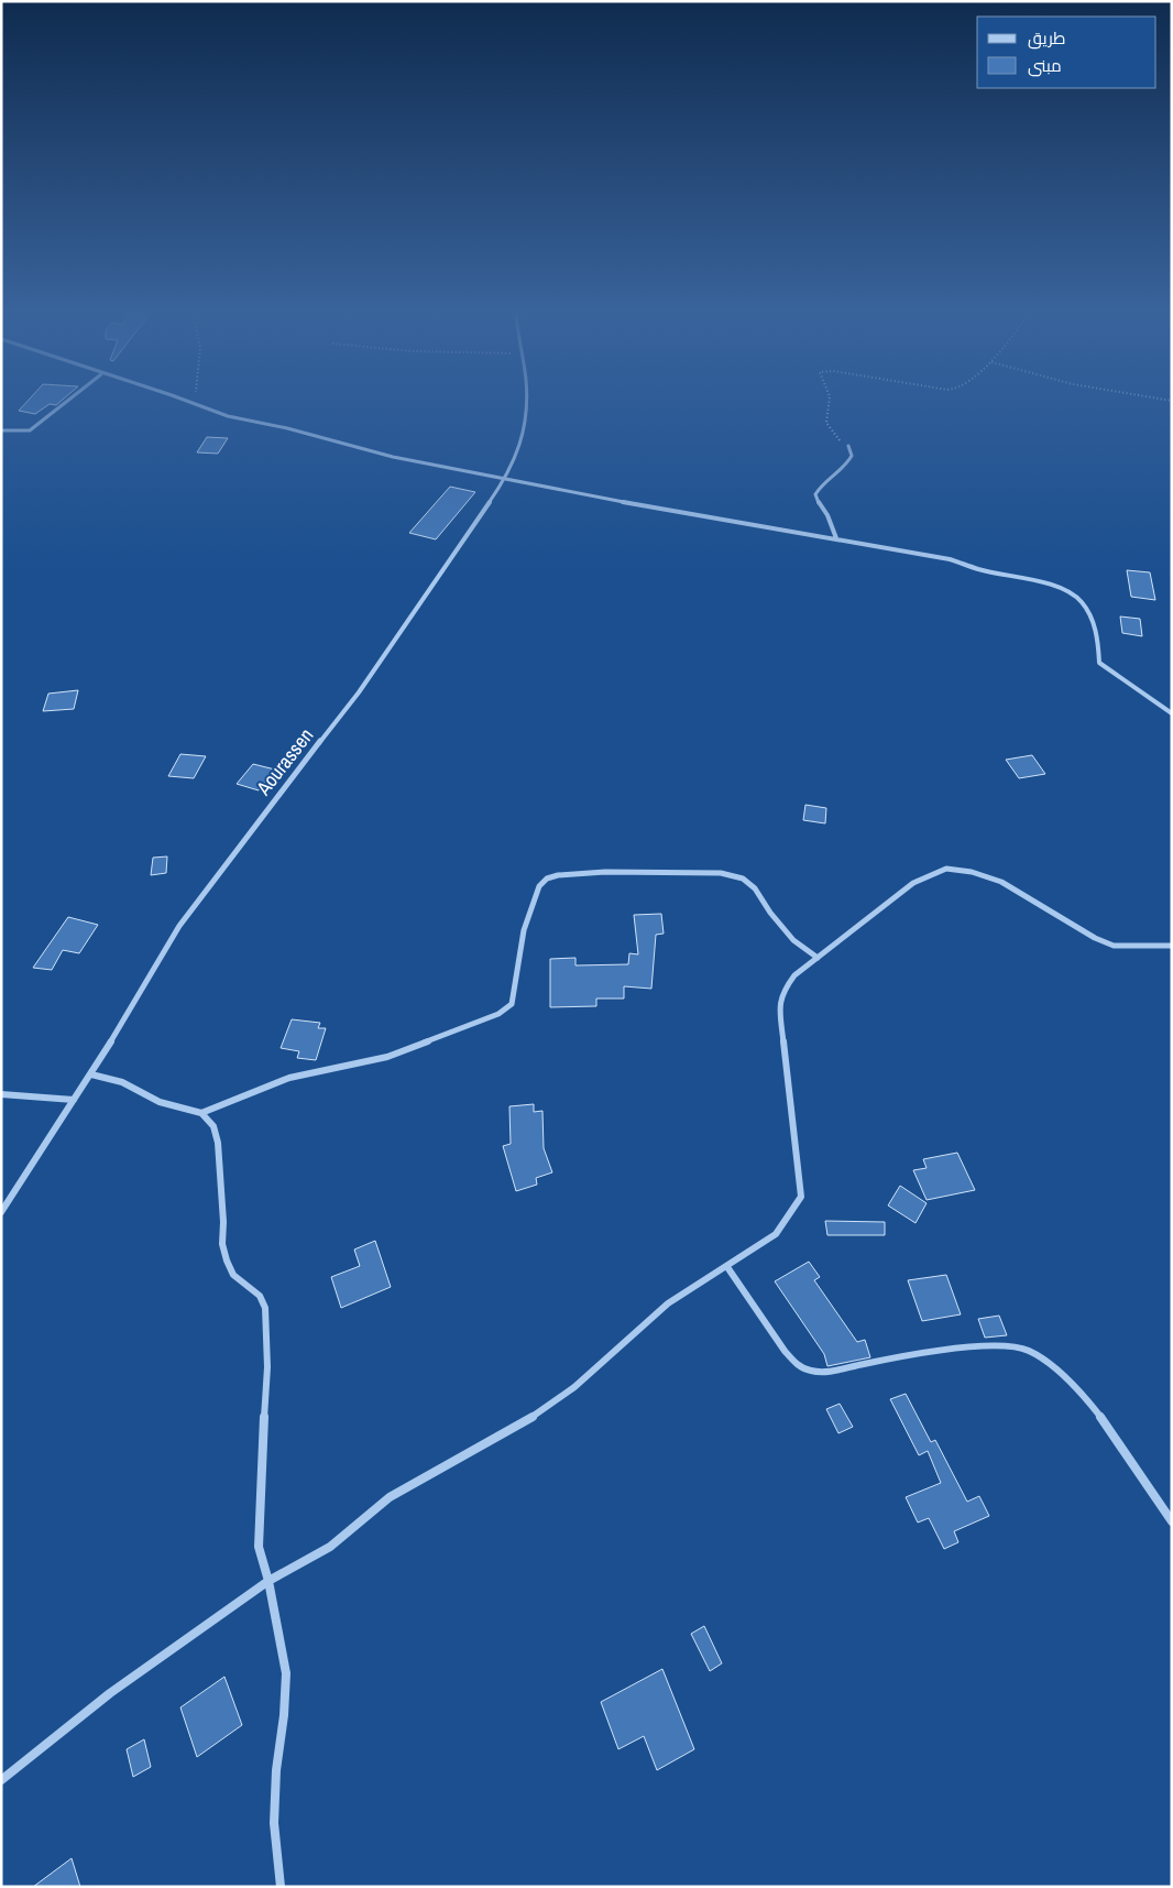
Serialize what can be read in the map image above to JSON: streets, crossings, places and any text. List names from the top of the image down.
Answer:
{
  "streets": {
    "street": ["Aourassen"]
  },
  "legend": ["طريق", "مبنى"]
}
